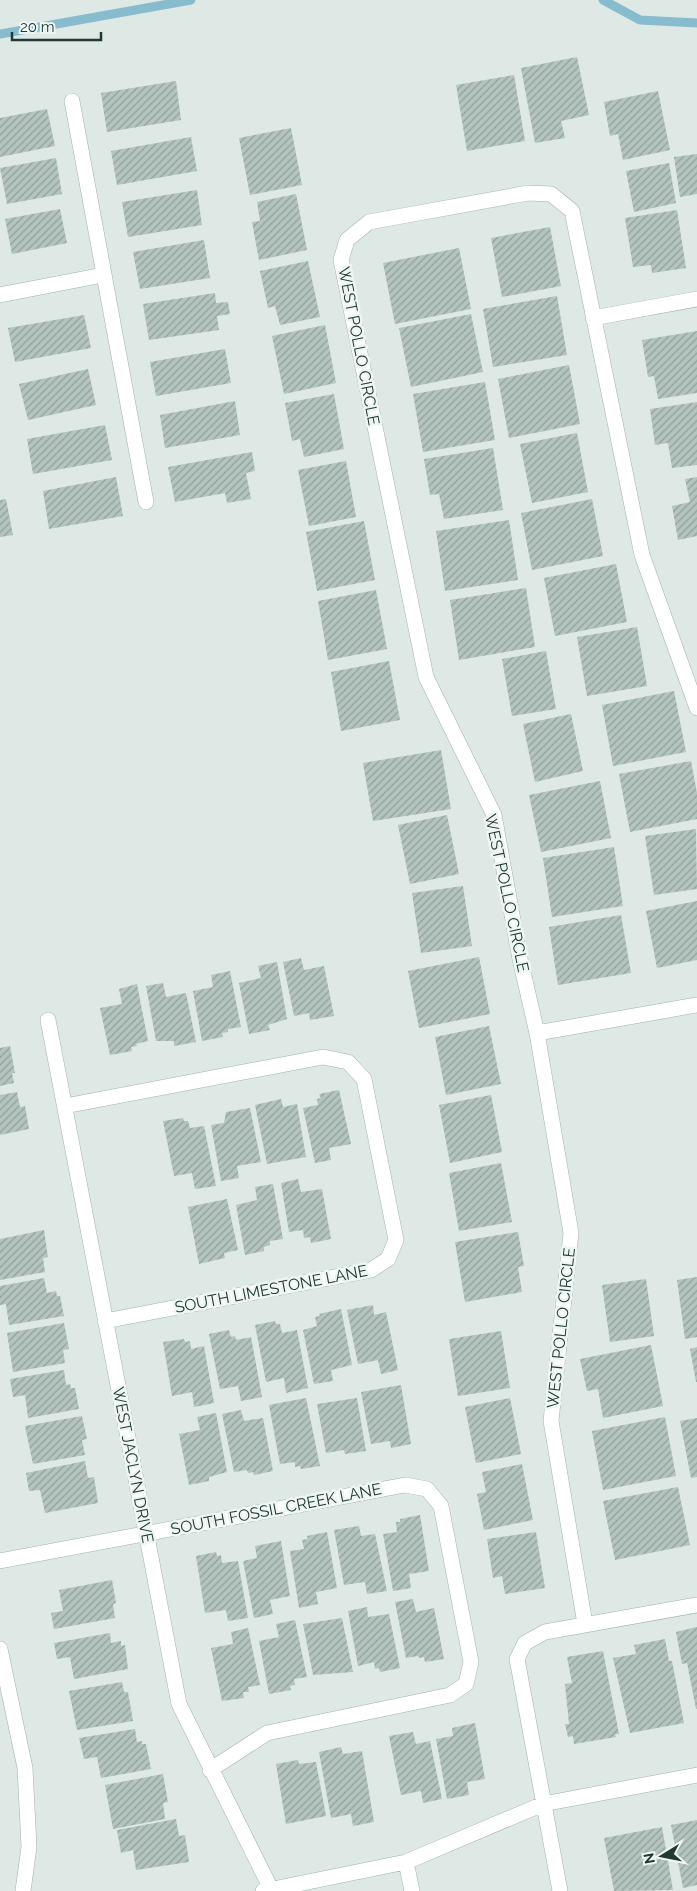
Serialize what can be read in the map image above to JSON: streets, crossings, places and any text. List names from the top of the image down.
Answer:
{
  "streets": {
    "street": [
      "WEST POLLO CIRCLE",
      "SOUTH LIMESTONE LANE",
      "WEST JACLYN DRIVE",
      "SOUTH FOSSIL CREEK LANE"
    ]
  },
  "crossings": [
    ["SOUTH LIMESTONE LANE", "WEST JACLYN DRIVE"],
    ["WEST JACLYN DRIVE", "SOUTH FOSSIL CREEK LANE"]
  ],
  "scale_bar": "20 m",
  "north": "left"
}
